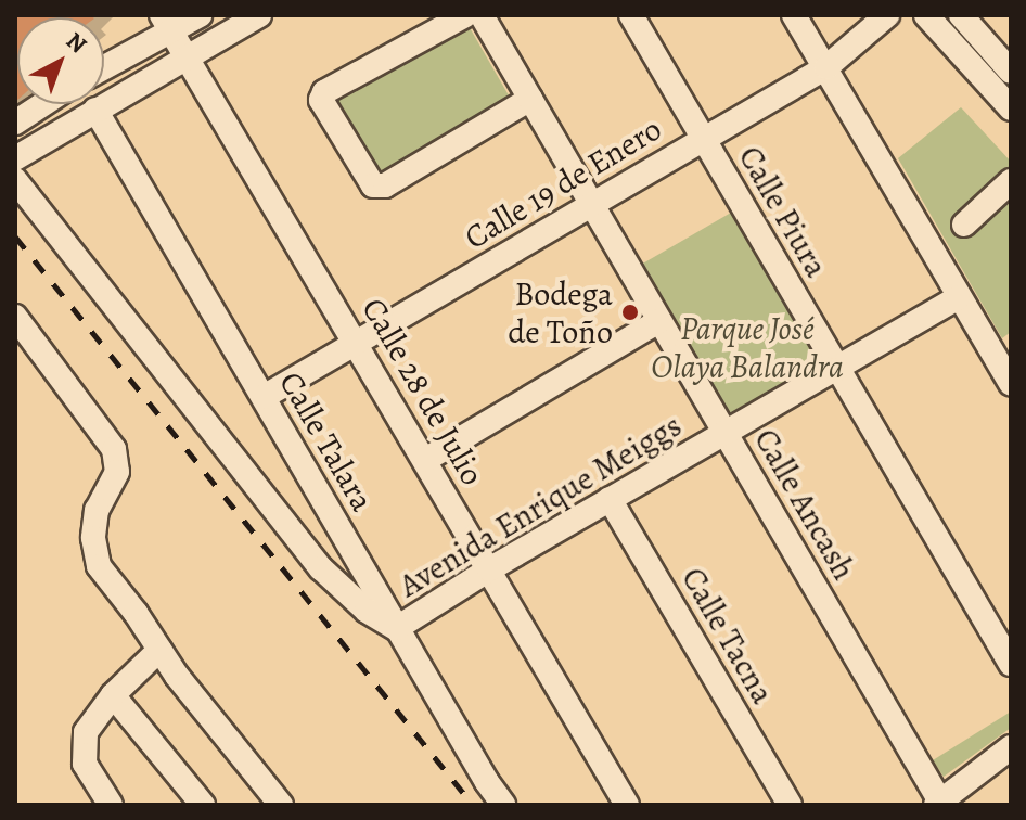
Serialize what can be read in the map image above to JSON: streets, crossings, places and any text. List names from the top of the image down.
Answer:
{
  "streets": {
    "street": [
      "Calle 19 de Enero",
      "Calle Piura",
      "Calle 28 de Julio",
      "Calle Talara",
      "Calle Ancash",
      "Avenida Enrique Meiggs",
      "Calle Tacna"
    ]
  },
  "crossings": [
    ["Calle 19 de Enero", "Calle Piura"],
    ["Calle 19 de Enero", "Calle 28 de Julio"],
    ["Calle 19 de Enero", "Calle Talara"],
    ["Calle 19 de Enero", "Calle Ancash"],
    ["Calle Piura", "Avenida Enrique Meiggs"],
    ["Calle 28 de Julio", "Avenida Enrique Meiggs"],
    ["Calle Talara", "Avenida Enrique Meiggs"],
    ["Calle Ancash", "Avenida Enrique Meiggs"],
    ["Avenida Enrique Meiggs", "Calle Tacna"]
  ],
  "parks": ["Parque José Olaya Balandra"],
  "places": ["Bodega de Toño"],
  "north": "top right"
}
